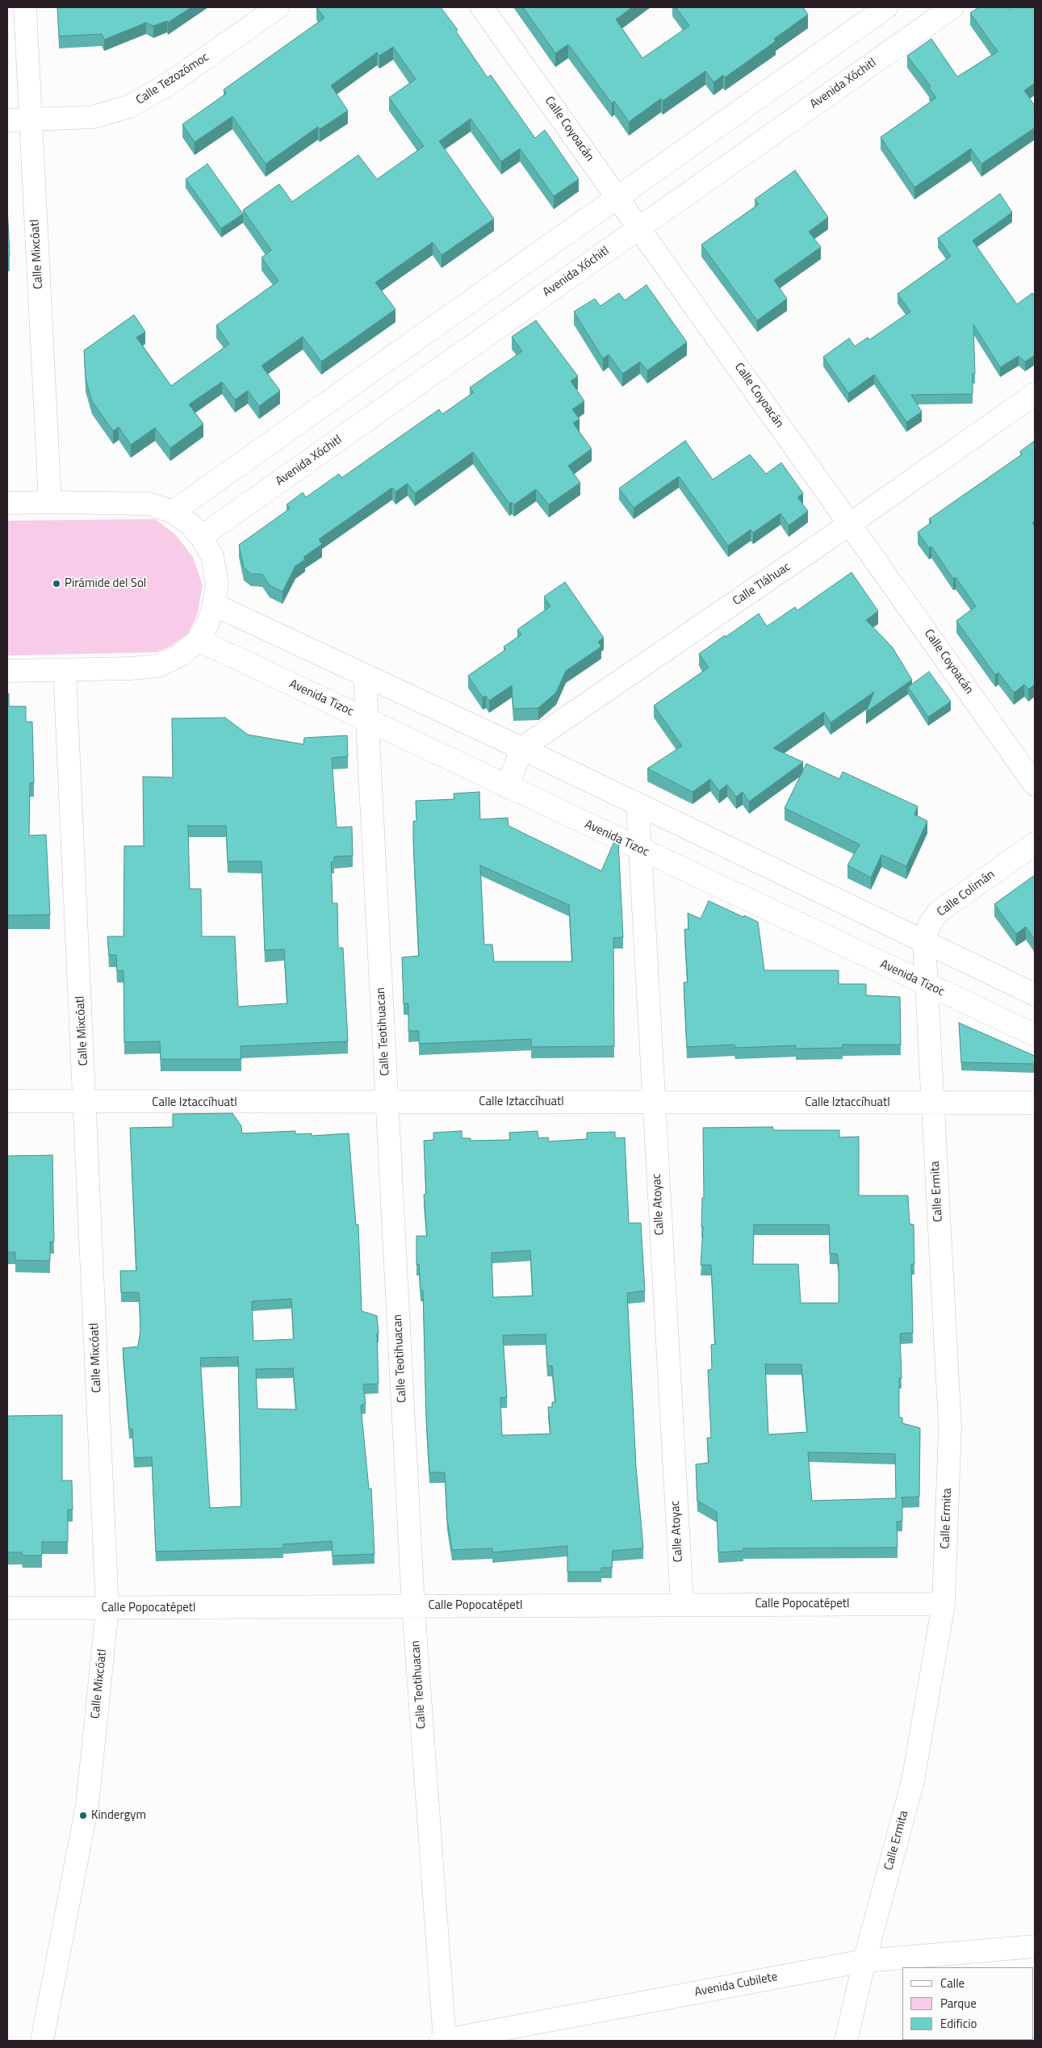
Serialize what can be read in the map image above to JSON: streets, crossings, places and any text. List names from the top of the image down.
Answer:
{
  "streets": {
    "street": [
      "Calle Tezozómoc",
      "Avenida Xóchitl",
      "Calle Coyoacán",
      "Calle Mixcóatl",
      "Calle Tláhuac",
      "Avenida Tizoc",
      "Calle Colimán",
      "Calle Teotihuacan",
      "Calle Iztaccíhuatl",
      "Calle Ermita",
      "Calle Atoyac",
      "Calle Popocatépetl",
      "Avenida Cubilete"
    ]
  },
  "crossings": [
    ["Calle Tezozómoc", "Calle Mixcóatl"],
    ["Avenida Xóchitl", "Calle Coyoacán"],
    ["Calle Coyoacán", "Calle Tláhuac"],
    ["Calle Mixcóatl", "Calle Iztaccíhuatl"],
    ["Calle Mixcóatl", "Calle Popocatépetl"],
    ["Avenida Tizoc", "Calle Colimán"],
    ["Avenida Tizoc", "Calle Teotihuacan"],
    ["Avenida Tizoc", "Calle Ermita"],
    ["Avenida Tizoc", "Calle Atoyac"],
    ["Calle Colimán", "Calle Ermita"],
    ["Calle Teotihuacan", "Calle Iztaccíhuatl"],
    ["Calle Teotihuacan", "Calle Popocatépetl"],
    ["Calle Teotihuacan", "Avenida Cubilete"],
    ["Calle Iztaccíhuatl", "Calle Ermita"],
    ["Calle Iztaccíhuatl", "Calle Atoyac"],
    ["Calle Ermita", "Calle Popocatépetl"],
    ["Calle Ermita", "Avenida Cubilete"],
    ["Calle Atoyac", "Calle Popocatépetl"]
  ],
  "places": ["Pirámide del Sol", "Kindergym"],
  "legend": ["Calle", "Parque", "Edificio"]
}
